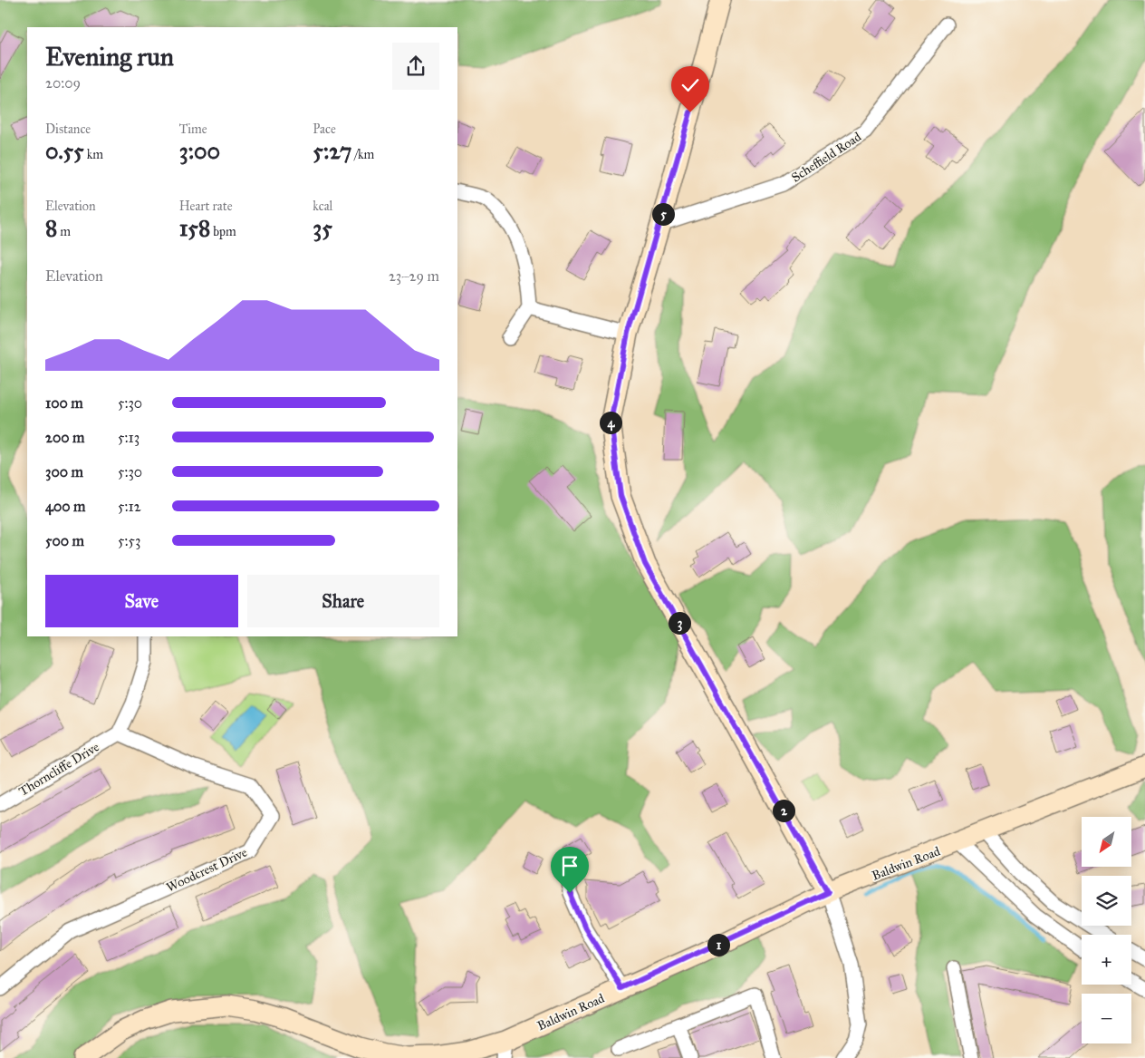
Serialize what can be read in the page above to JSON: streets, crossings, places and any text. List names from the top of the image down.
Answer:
{
  "streets": {
    "street": [
      "Scheffield Road",
      "Thorncliffe Drive",
      "Baldwin Road",
      "Woodcrest Drive"
    ]
  },
  "crossings": [
    ["Thorncliffe Drive", "Woodcrest Drive"]
  ],
  "north": "bottom left",
  "page": {
    "heading": ["Evening run", "20:09"],
    "stats": [
      ["Distance", "0.55 km"],
      ["Time", "3:00"],
      ["Pace", "5:27 /km"],
      ["Elevation", "8 m"],
      ["Heart rate", "158 bpm"],
      ["kcal", "35"]
    ],
    "pins": [
      "5",
      "4",
      "3",
      "2",
      "1"
    ],
    "chart": ["Elevation", "23–29 m"],
    "list": [
      {
        "name": "100 m",
        "note": "5:30"
      },
      {
        "name": "200 m",
        "note": "5:13"
      },
      {
        "name": "300 m",
        "note": "5:30"
      },
      {
        "name": "400 m",
        "note": "5:12"
      },
      {
        "name": "500 m",
        "note": "5:53"
      }
    ],
    "buttons": ["Save", "Share"],
    "map_buttons": ["+", "−"]
  }
}
